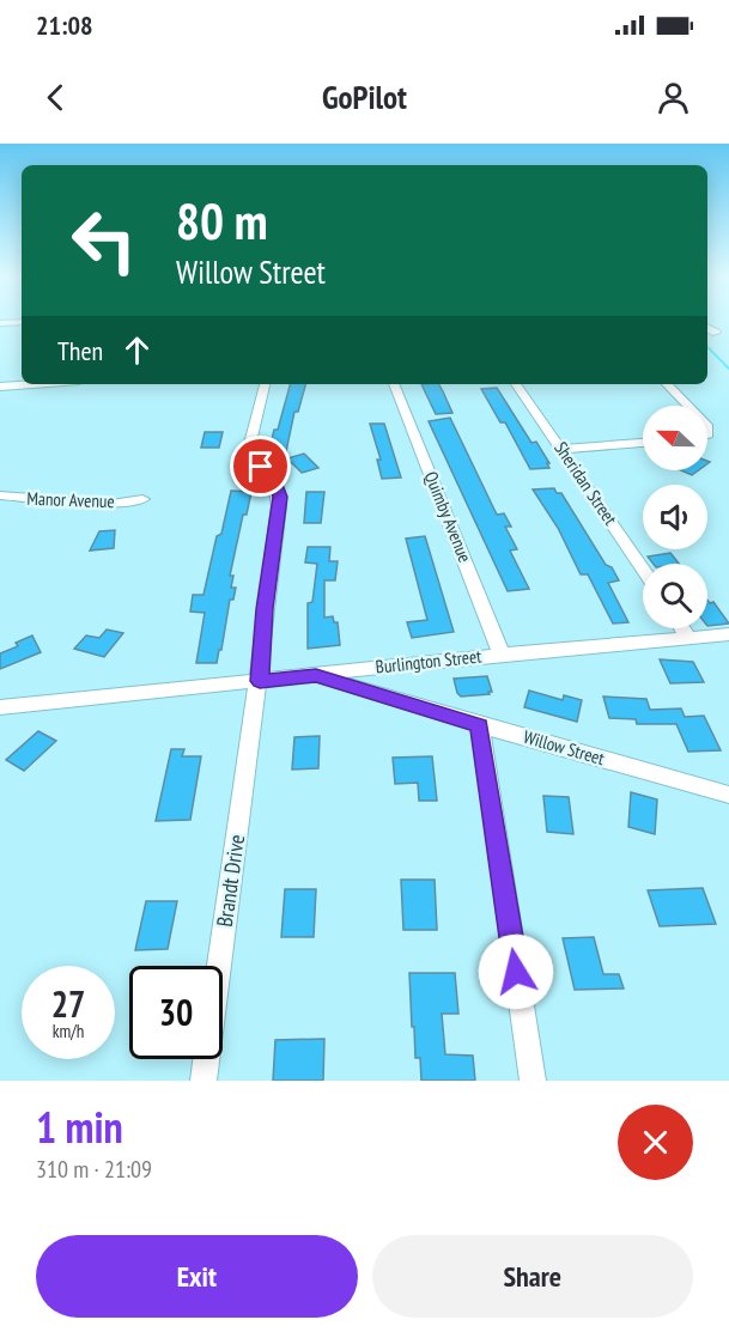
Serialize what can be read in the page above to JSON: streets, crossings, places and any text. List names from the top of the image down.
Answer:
{
  "streets": {
    "street": [
      "Sheridan Street",
      "Manor Avenue",
      "Quimby Avenue",
      "Burlington Street",
      "Willow Street",
      "Brandt Drive"
    ]
  },
  "crossings": [
    ["Quimby Avenue", "Burlington Street"],
    ["Burlington Street", "Willow Street"],
    ["Burlington Street", "Brandt Drive"]
  ],
  "north": "left",
  "page": {
    "status": "21:08",
    "header": "GoPilot",
    "turn": ["80 m", "Willow Street"],
    "then": "Then",
    "speed": "27 km/h",
    "limit": "30",
    "heading": ["1 min", "310 m · 21:09"],
    "buttons": ["Exit", "Share"]
  }
}
